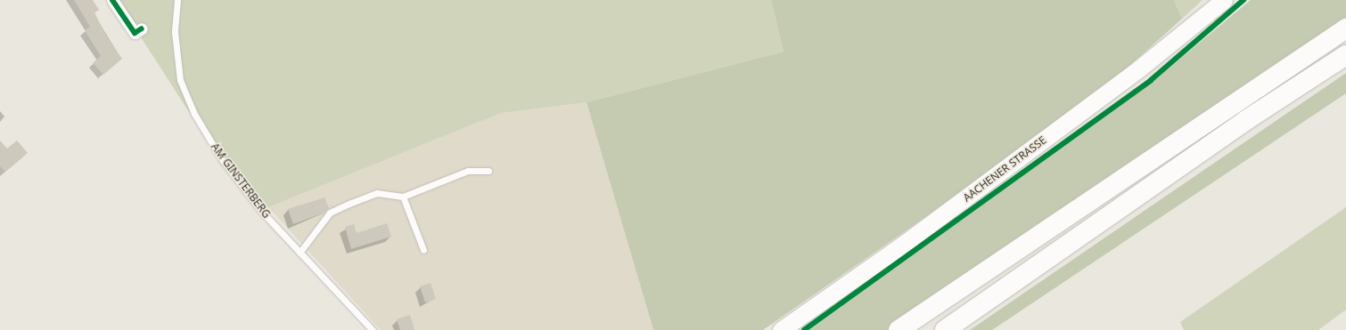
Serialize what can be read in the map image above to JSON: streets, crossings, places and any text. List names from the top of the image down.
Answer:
{
  "streets": {
    "main road": ["AACHENER STRASSE"],
    "lane": ["AM GINSTERBERG"]
  }
}
